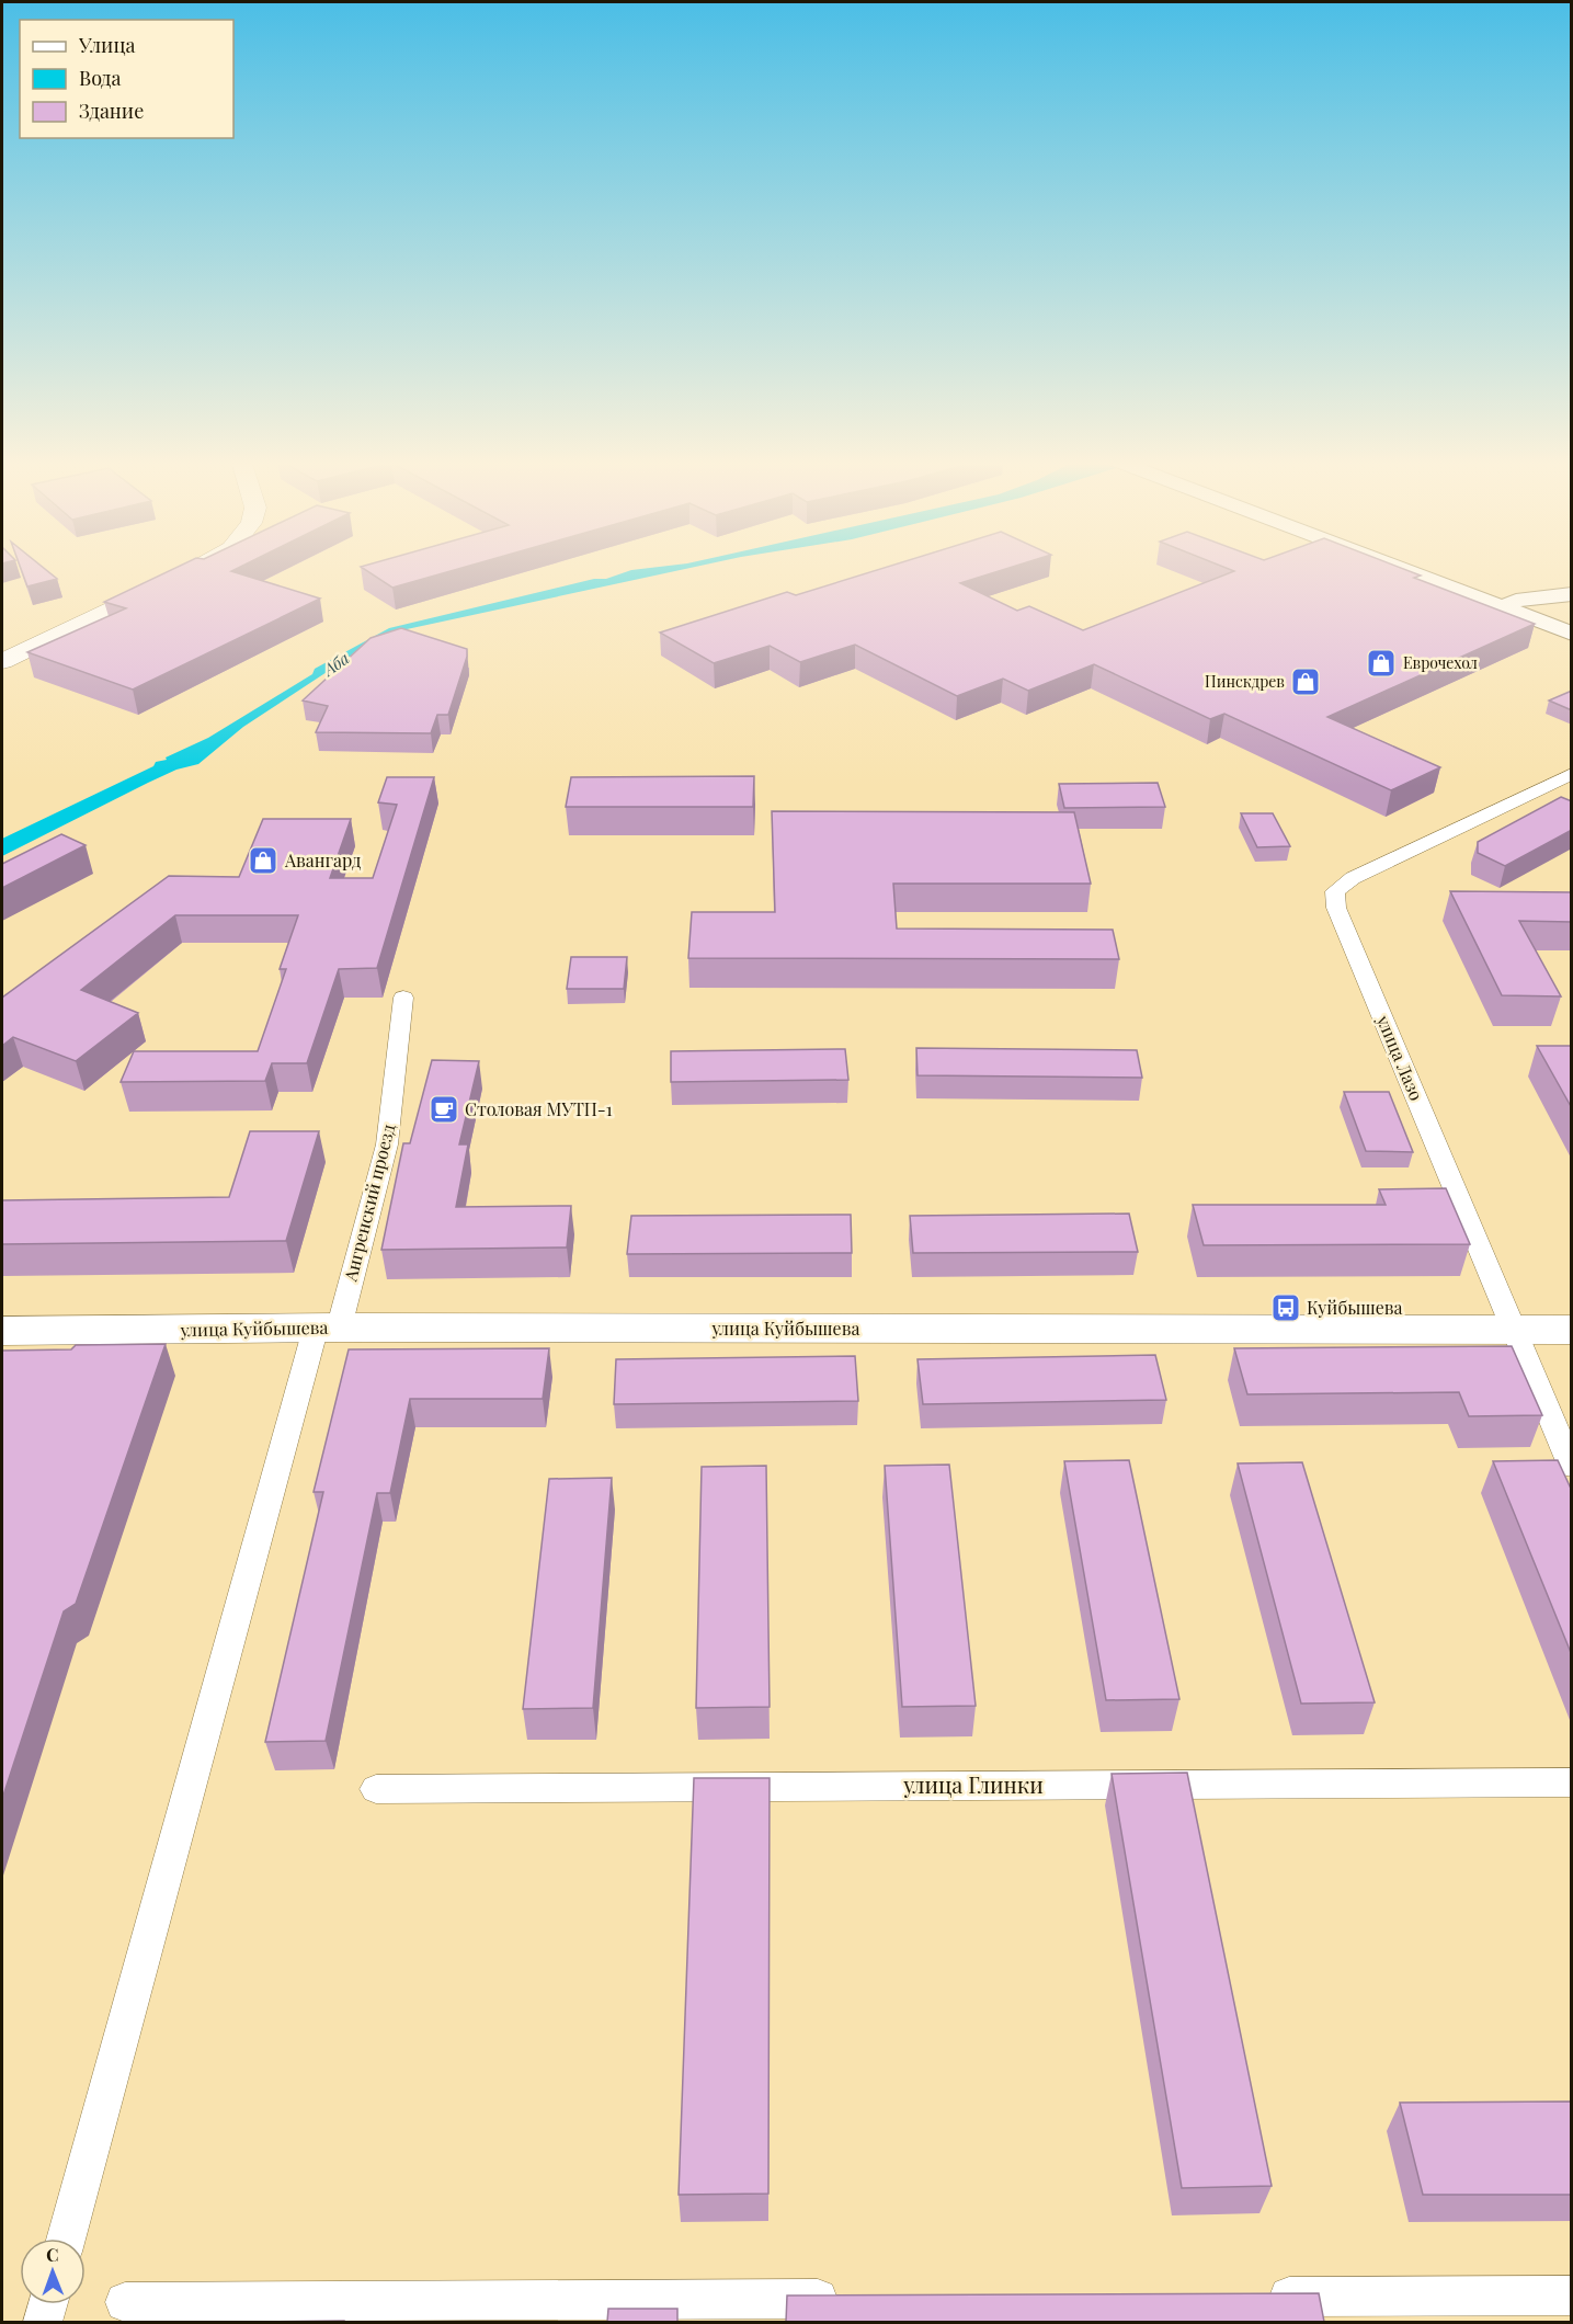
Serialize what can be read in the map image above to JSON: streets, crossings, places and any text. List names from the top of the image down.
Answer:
{
  "streets": {
    "main road": ["улица Куйбышева"],
    "street": ["улица Лазо", "Ангренский проезд", "улица Глинки"]
  },
  "crossings": [
    ["улица Лазо", "улица Куйбышева"],
    ["Ангренский проезд", "улица Куйбышева"]
  ],
  "water": ["Аба"],
  "places": {
    "shop": ["Еврочехол", "Пинскдрев", "Авангард"],
    "cafe": ["Столовая МУТП-1"],
    "bus stop": ["Куйбышева"]
  },
  "legend": ["Улица", "Вода", "Здание"],
  "north": "top"
}
